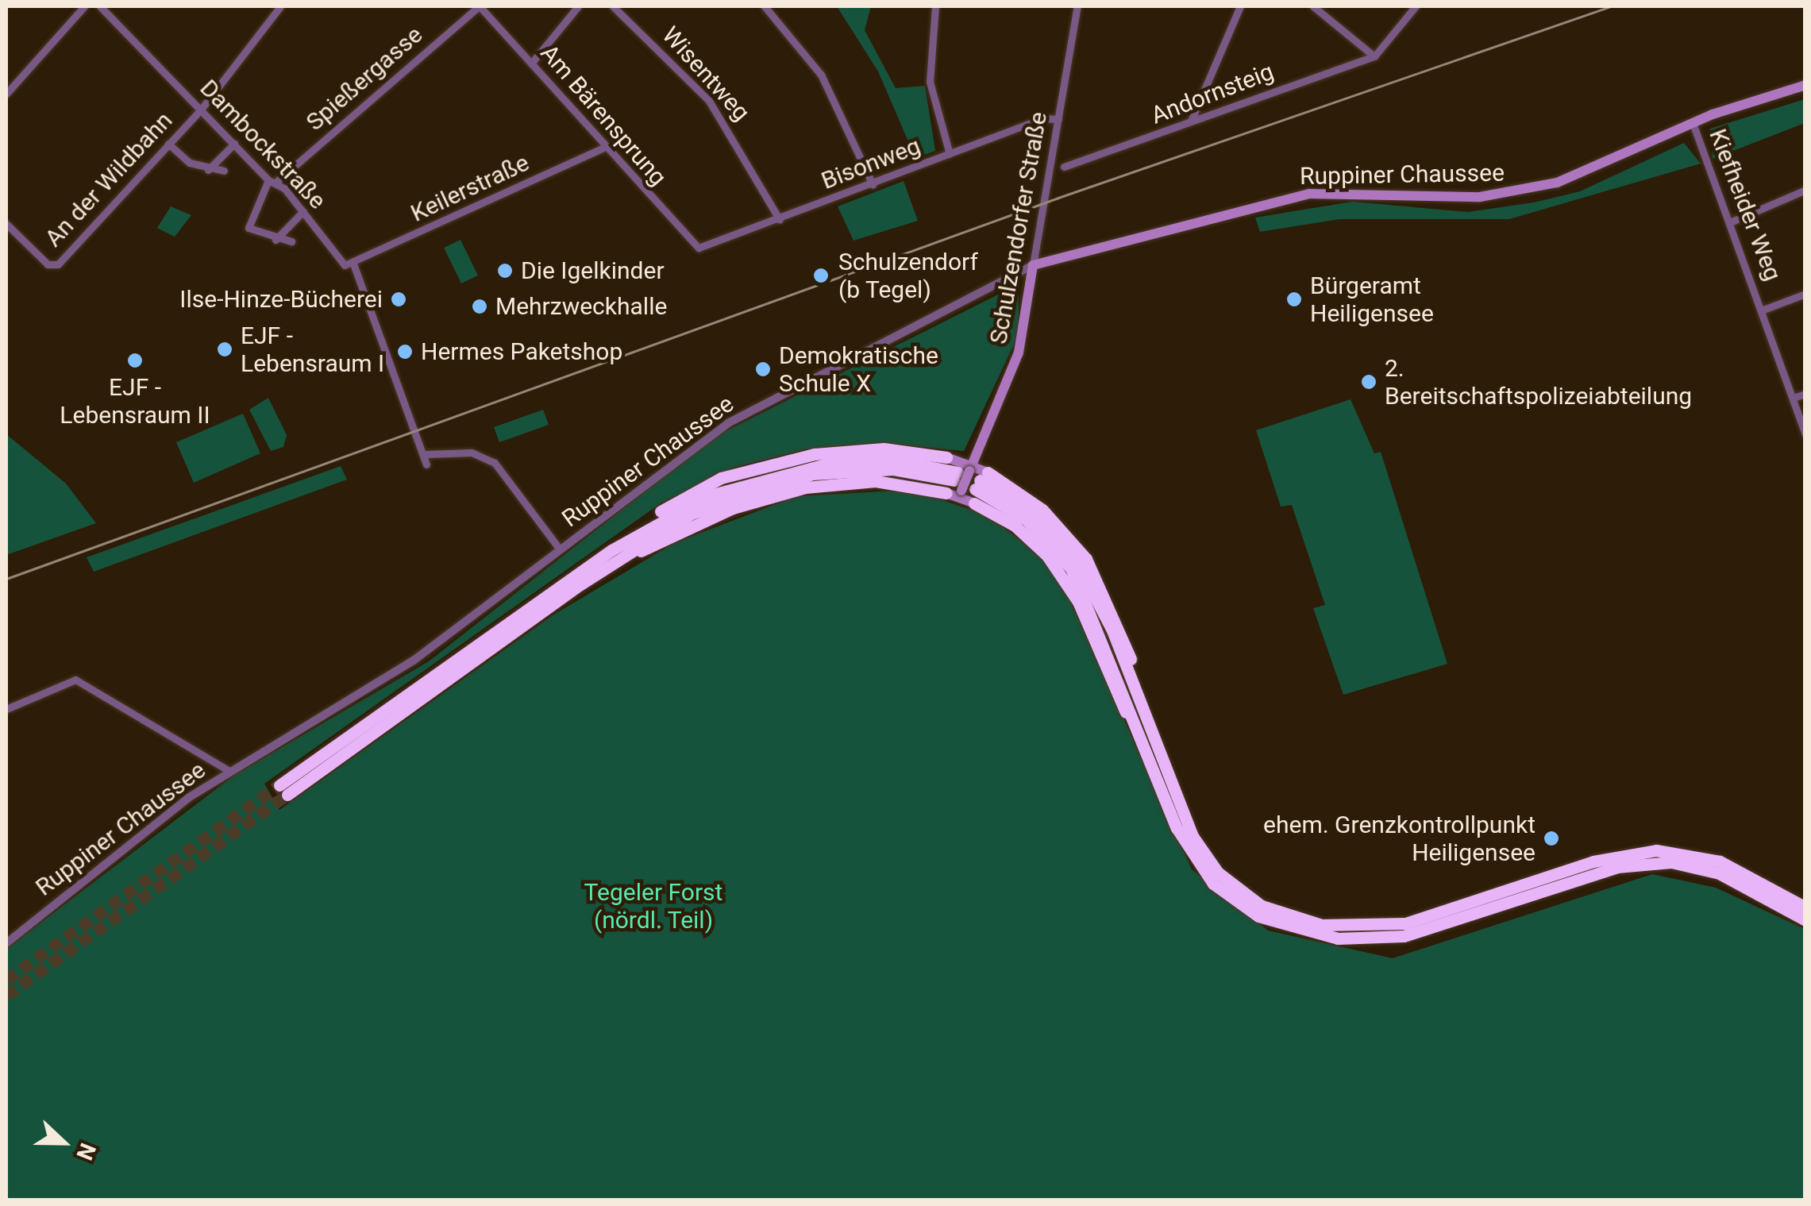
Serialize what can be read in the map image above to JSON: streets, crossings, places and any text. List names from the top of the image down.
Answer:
{
  "streets": {
    "main road": ["Ruppiner Chaussee", "Schulzendorfer Straße"],
    "street": [
      "Wisentweg",
      "Spießergasse",
      "Andornsteig",
      "Am Bärensprung",
      "Dambockstraße",
      "Bisonweg",
      "An der Wildbahn",
      "Keilerstraße",
      "Kiefheider Weg"
    ]
  },
  "crossings": [
    ["Wisentweg", "Bisonweg"],
    ["Spießergasse", "Am Bärensprung"],
    ["Spießergasse", "Dambockstraße"],
    ["Am Bärensprung", "Bisonweg"],
    ["Am Bärensprung", "Keilerstraße"],
    ["Dambockstraße", "An der Wildbahn"],
    ["Dambockstraße", "Keilerstraße"],
    ["Bisonweg", "Schulzendorfer Straße"],
    ["Ruppiner Chaussee", "Kiefheider Weg"],
    ["Ruppiner Chaussee", "Schulzendorfer Straße"]
  ],
  "parks": ["Tegeler Forst (nördl. Teil)"],
  "places": [
    "Die Igelkinder",
    "Schulzendorf (b Tegel)",
    "Ilse-Hinze-Bücherei",
    "Bürgeramt Heiligensee",
    "Mehrzweckhalle",
    "EJF - Lebensraum I",
    "Hermes Paketshop",
    "EJF - Lebensraum II",
    "Demokratische Schule X",
    "2. Bereitschaftspolizeiabteilung",
    "ehem. Grenzkontrollpunkt Heiligensee"
  ],
  "north": "right"
}
